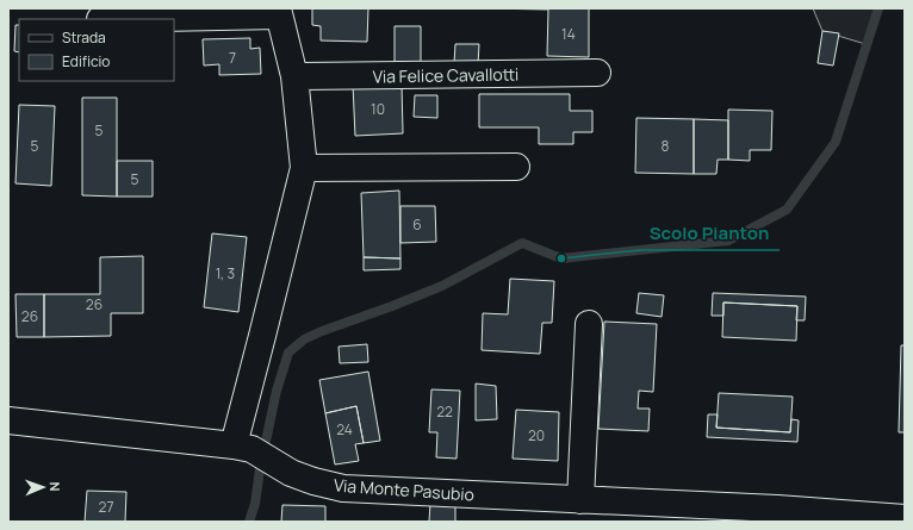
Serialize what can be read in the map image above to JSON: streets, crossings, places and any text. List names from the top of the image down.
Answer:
{
  "streets": {
    "street": ["Via Felice Cavallotti", "Via Monte Pasubio"]
  },
  "places": ["Scolo Pianton"],
  "house_numbers": [
    "14",
    "7",
    "10",
    "5",
    "5",
    "8",
    "5",
    "6",
    "1, 3",
    "26",
    "26",
    "22",
    "24",
    "20",
    "27"
  ],
  "legend": ["Strada", "Edificio"],
  "north": "right"
}
